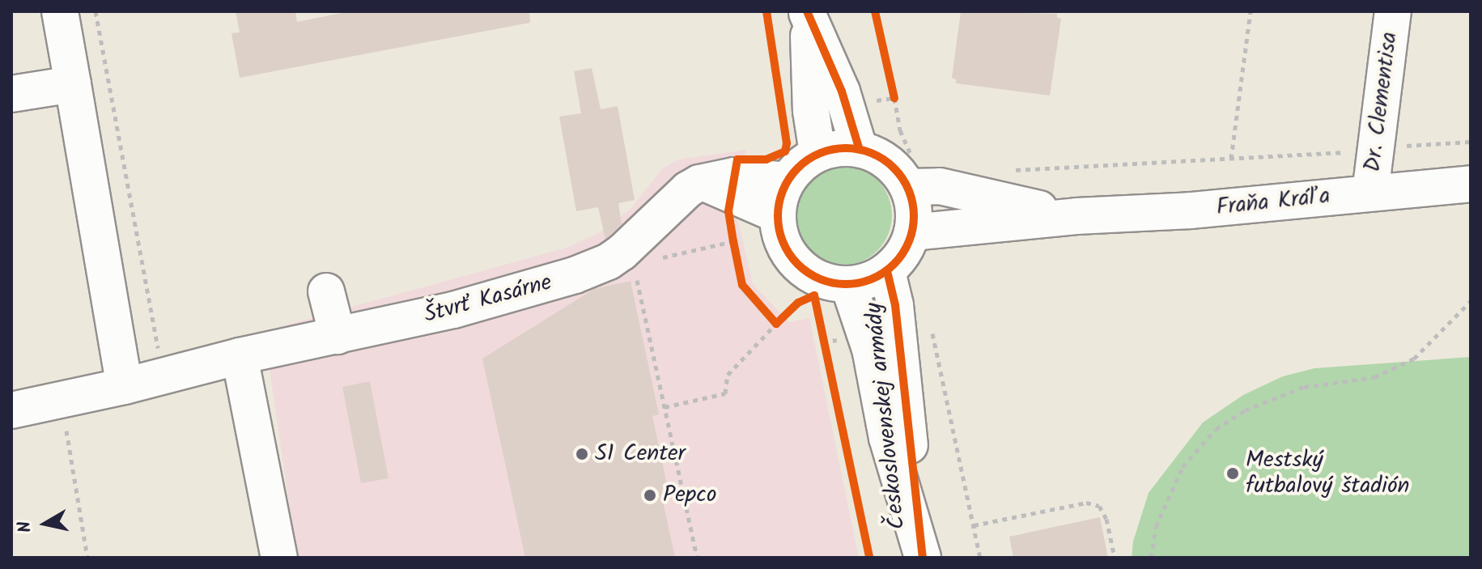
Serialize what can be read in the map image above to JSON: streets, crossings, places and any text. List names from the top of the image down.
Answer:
{
  "streets": {
    "street": [
      "Dr. Clementisa",
      "Fraňa Kráľa",
      "Štvrť Kasárne",
      "Československej armády"
    ]
  },
  "crossings": [
    ["Dr. Clementisa", "Fraňa Kráľa"],
    ["Fraňa Kráľa", "Štvrť Kasárne"],
    ["Fraňa Kráľa", "Československej armády"],
    ["Štvrť Kasárne", "Československej armády"]
  ],
  "places": ["S1 Center", "Mestský futbalový štadión", "Pepco"],
  "north": "left"
}
